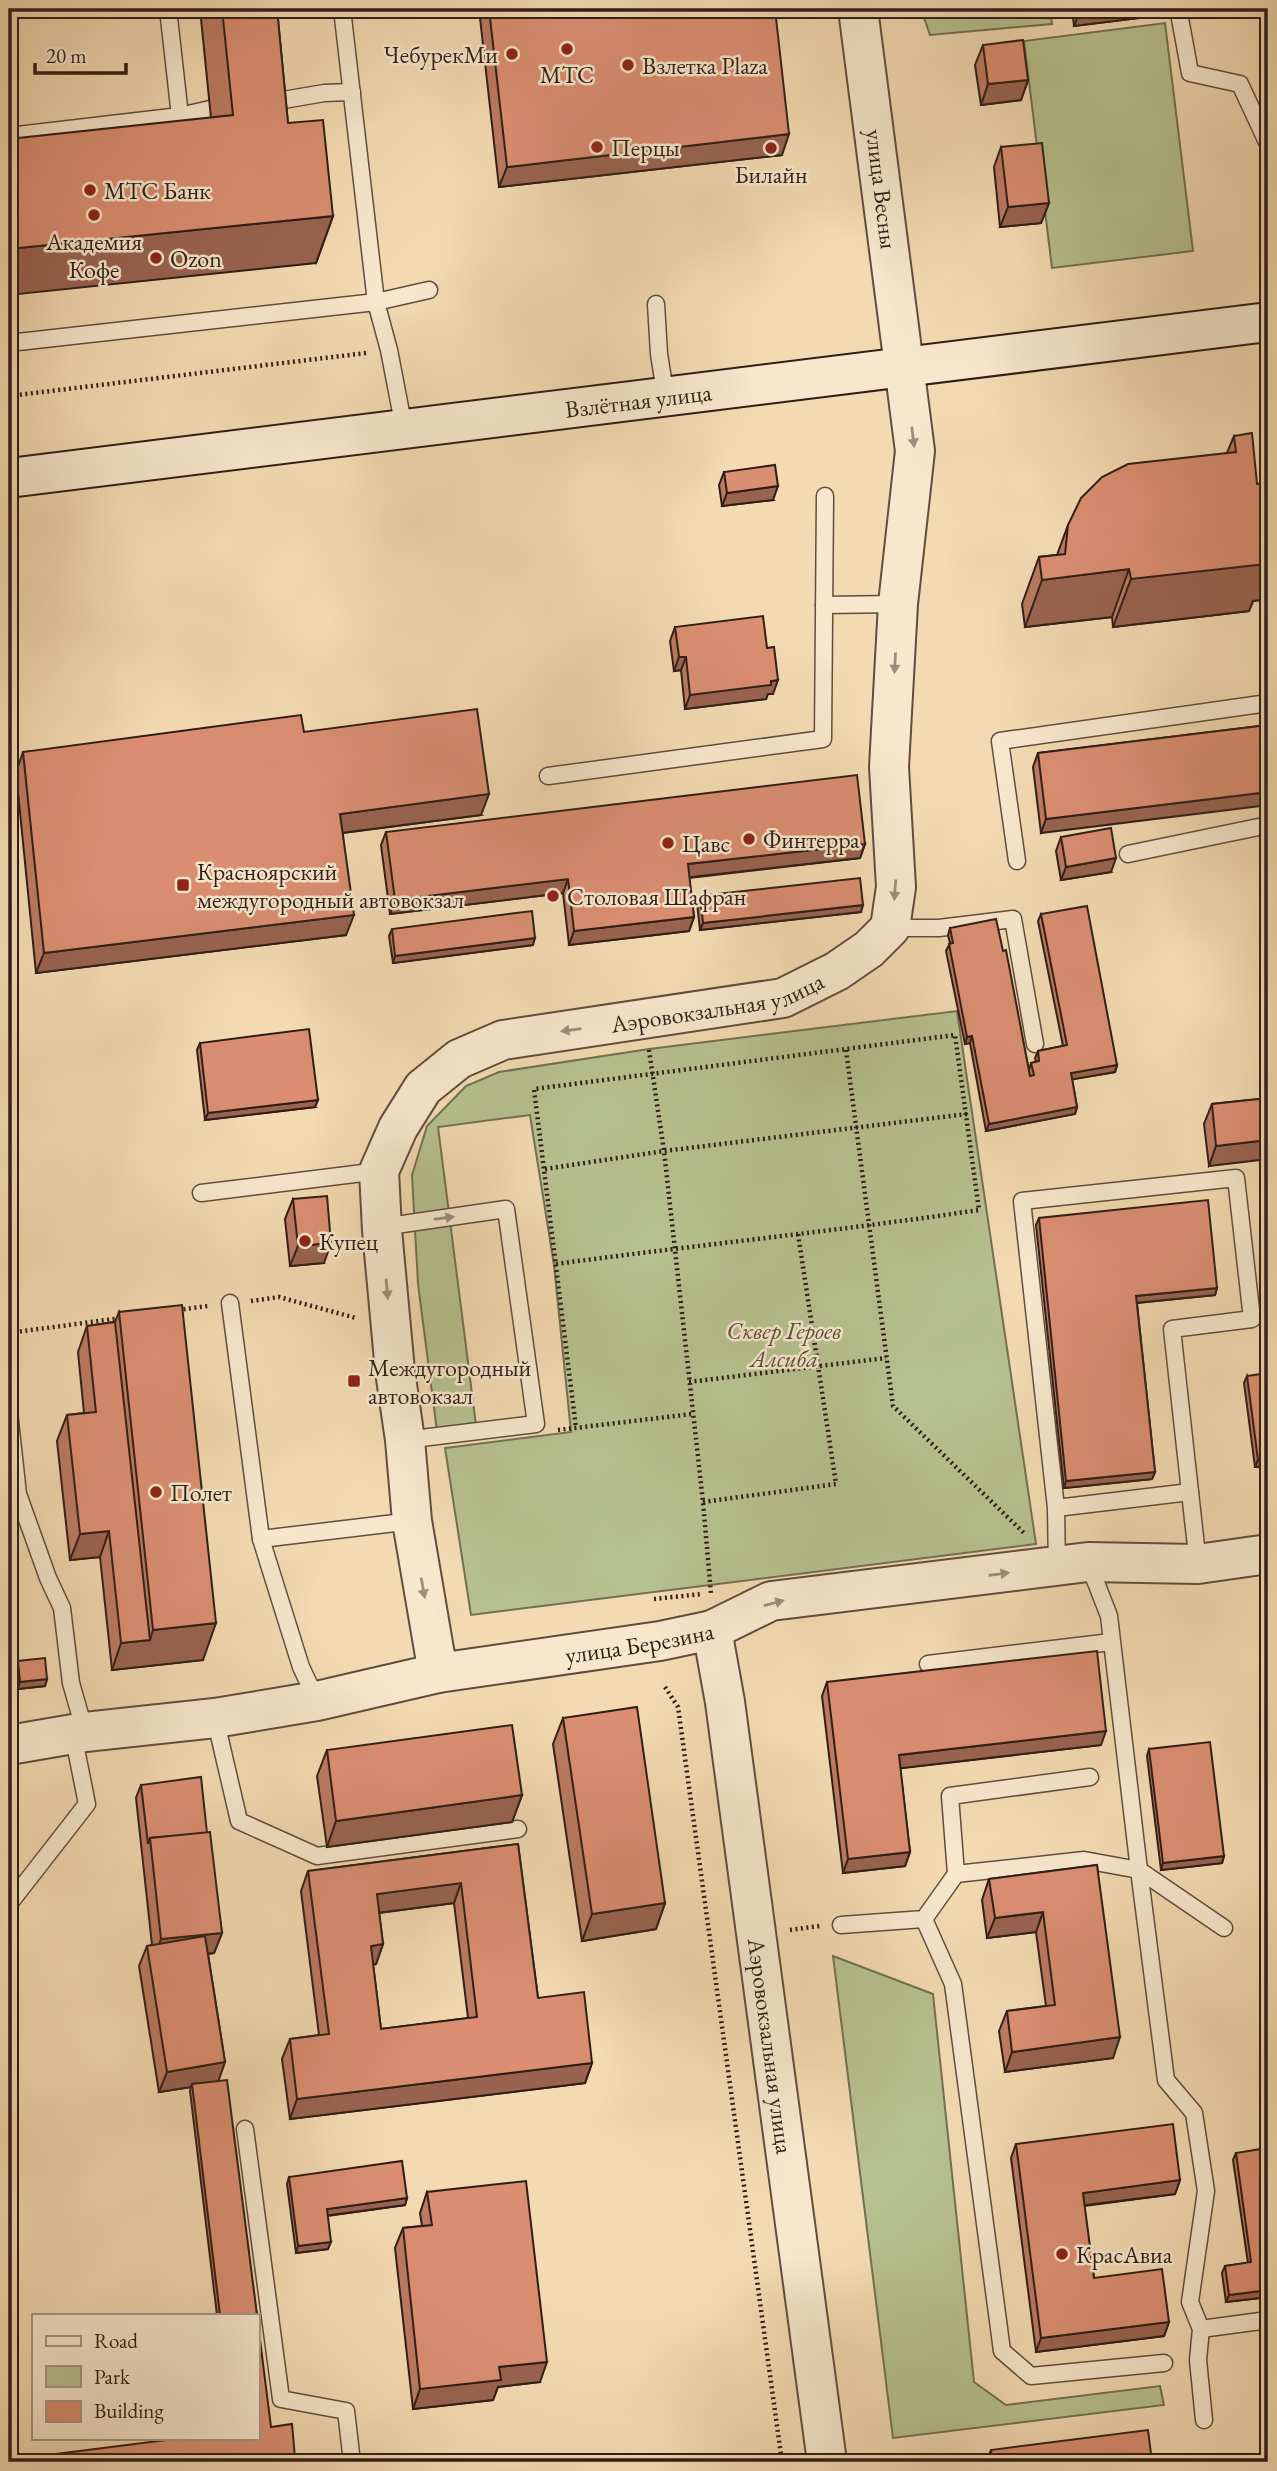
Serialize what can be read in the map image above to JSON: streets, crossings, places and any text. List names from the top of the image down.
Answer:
{
  "streets": {
    "street": [
      "улица Весны",
      "Взлётная улица",
      "Аэровокзальная улица",
      "улица Березина"
    ]
  },
  "crossings": [
    ["улица Весны", "Взлётная улица"],
    ["Аэровокзальная улица", "улица Березина"]
  ],
  "parks": ["Сквер Героев Алсиба"],
  "places": {
    "other": [
      "МТС",
      "ЧебурекМи",
      "Взлетка Plaza",
      "Перцы",
      "Билайн",
      "МТС Банк",
      "Академия Кофе",
      "Ozon",
      "Финтерра",
      "Цавс",
      "Столовая Шафран",
      "Купец",
      "Полет",
      "КрасАвиа"
    ],
    "transit": ["Красноярский междугородный автовокзал", "Междугородный автовокзал"]
  },
  "legend": ["Road", "Park", "Building"],
  "scale_bar": "20 m"
}
